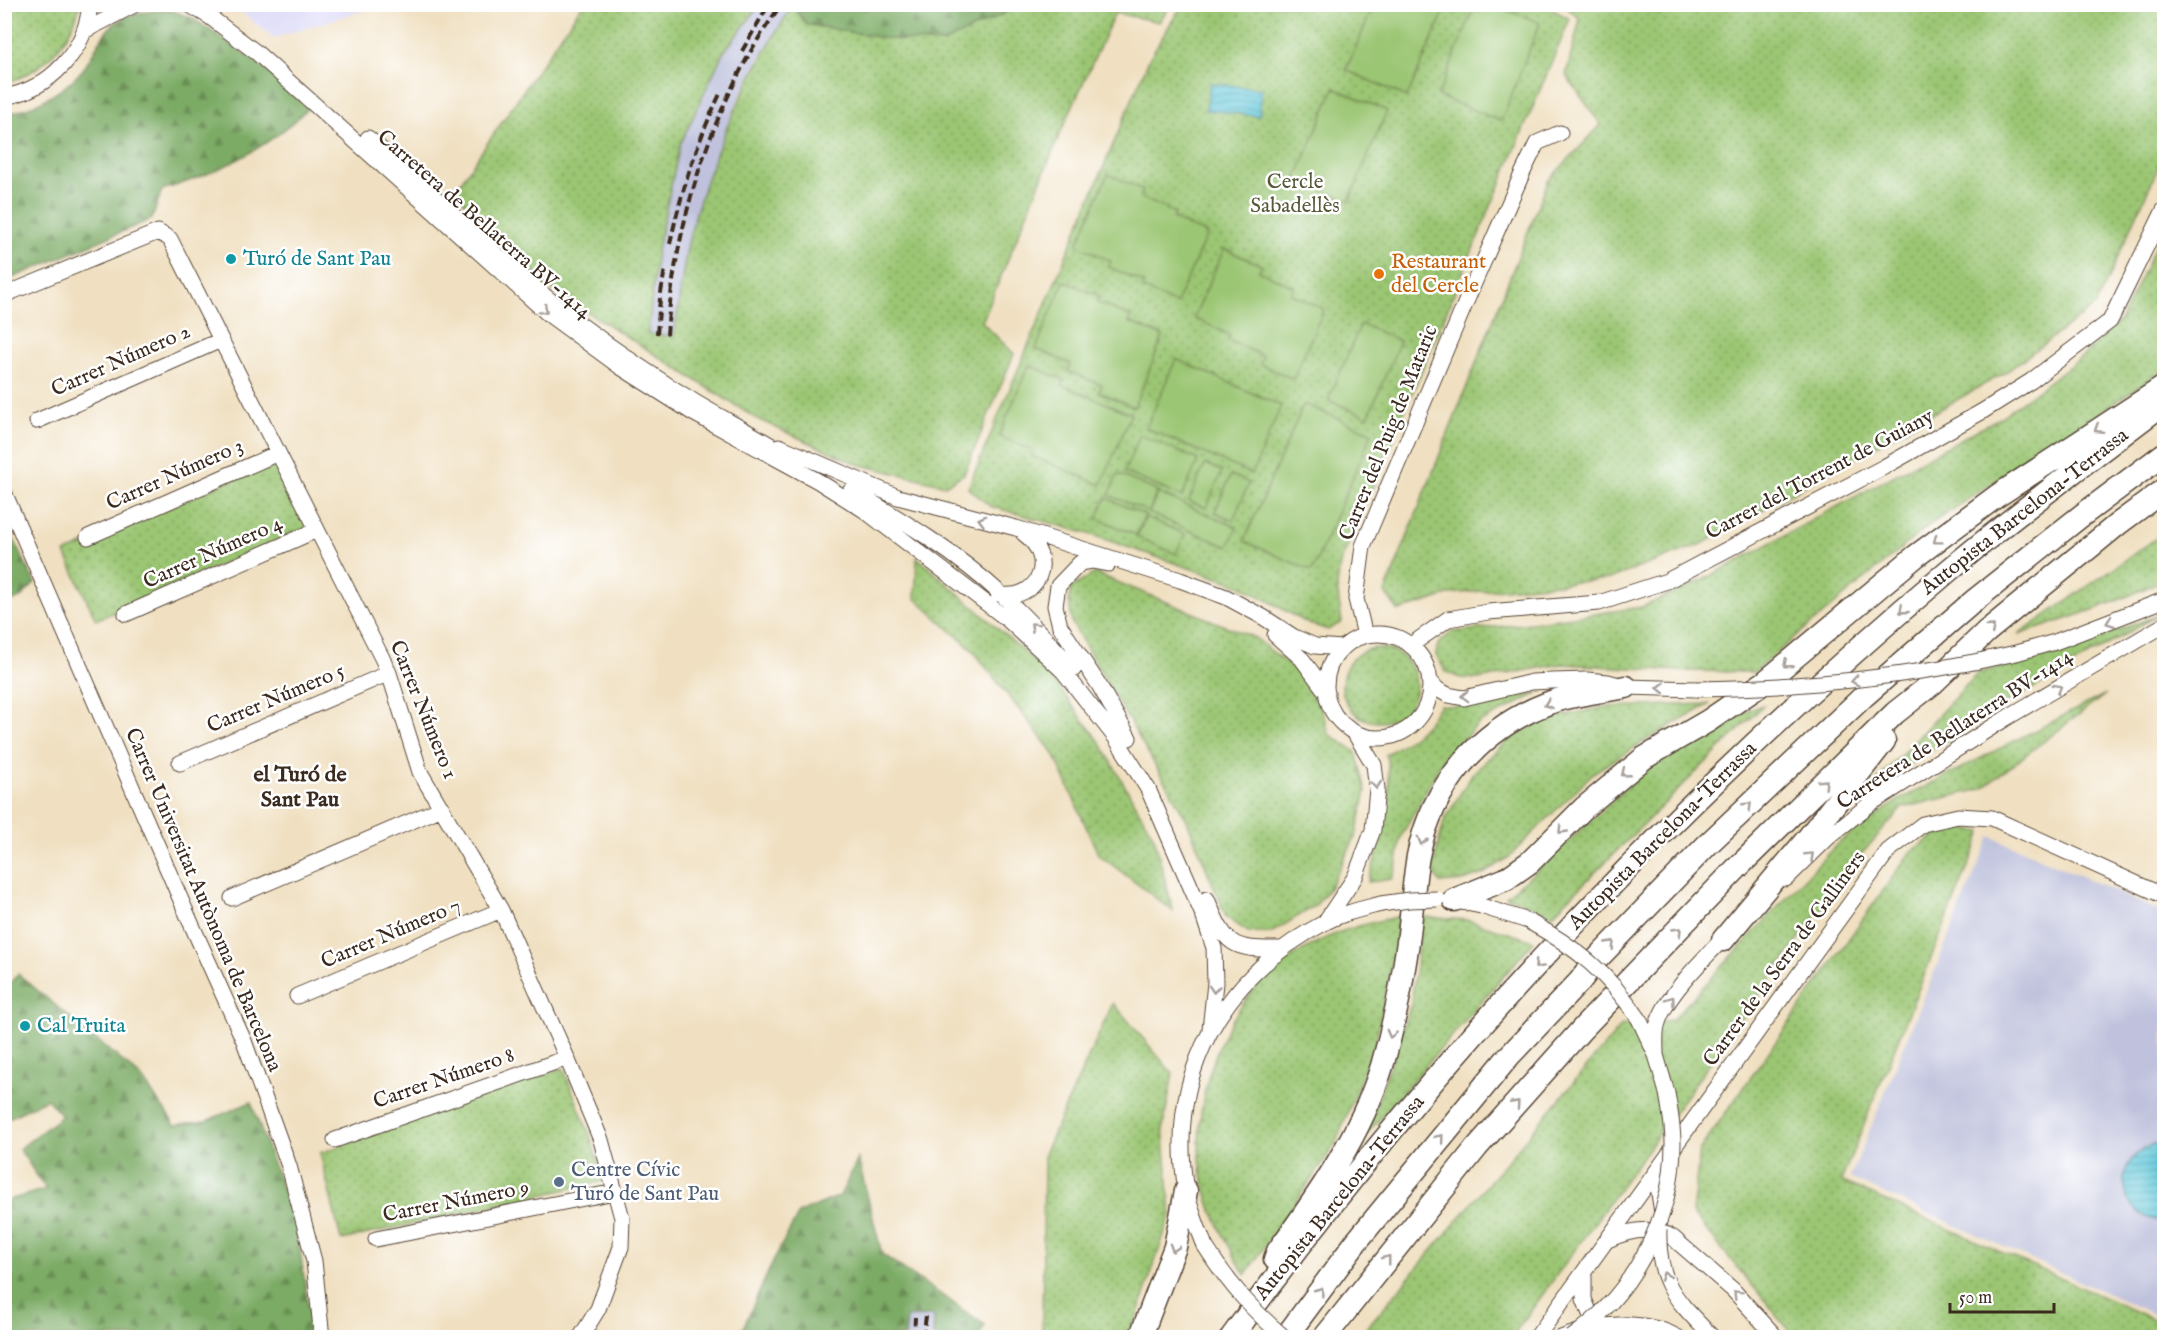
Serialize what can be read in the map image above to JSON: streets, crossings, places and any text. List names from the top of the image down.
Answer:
{
  "streets": {
    "highway": ["Autopista Barcelona-Terrassa"],
    "street": [
      "Carretera de Bellaterra BV-1414",
      "Carrer Número 2",
      "Carrer del Puig de Mataric",
      "Carrer Número 3",
      "Carrer del Torrent de Guiany",
      "Carrer Número 4",
      "Carrer Número 5",
      "Carrer Número 1",
      "Carrer Universitat Autònoma de Barcelona",
      "Carrer Número 7",
      "Carrer de la Serra de Galliners",
      "Carrer Número 8",
      "Carrer Número 9"
    ]
  },
  "crossings": [
    ["Carretera de Bellaterra BV-1414", "Carrer del Puig de Mataric"],
    ["Carretera de Bellaterra BV-1414", "Carrer del Torrent de Guiany"],
    ["Carrer Número 2", "Carrer Número 1"],
    ["Carrer del Puig de Mataric", "Carrer del Torrent de Guiany"],
    ["Carrer Número 3", "Carrer Número 1"],
    ["Carrer Número 4", "Carrer Número 1"],
    ["Carrer Número 5", "Carrer Número 1"],
    ["Carrer Número 1", "Carrer Número 7"],
    ["Carrer Número 1", "Carrer Número 8"],
    ["Carrer Número 1", "Carrer Número 9"]
  ],
  "districts": ["el Turó de Sant Pau"],
  "parks": ["Cercle Sabadellès"],
  "places": [
    "Turó de Sant Pau",
    "Restaurant del Cercle",
    "Cal Truita",
    "Centre Cívic Turó de Sant Pau"
  ],
  "scale_bar": "50 m"
}
